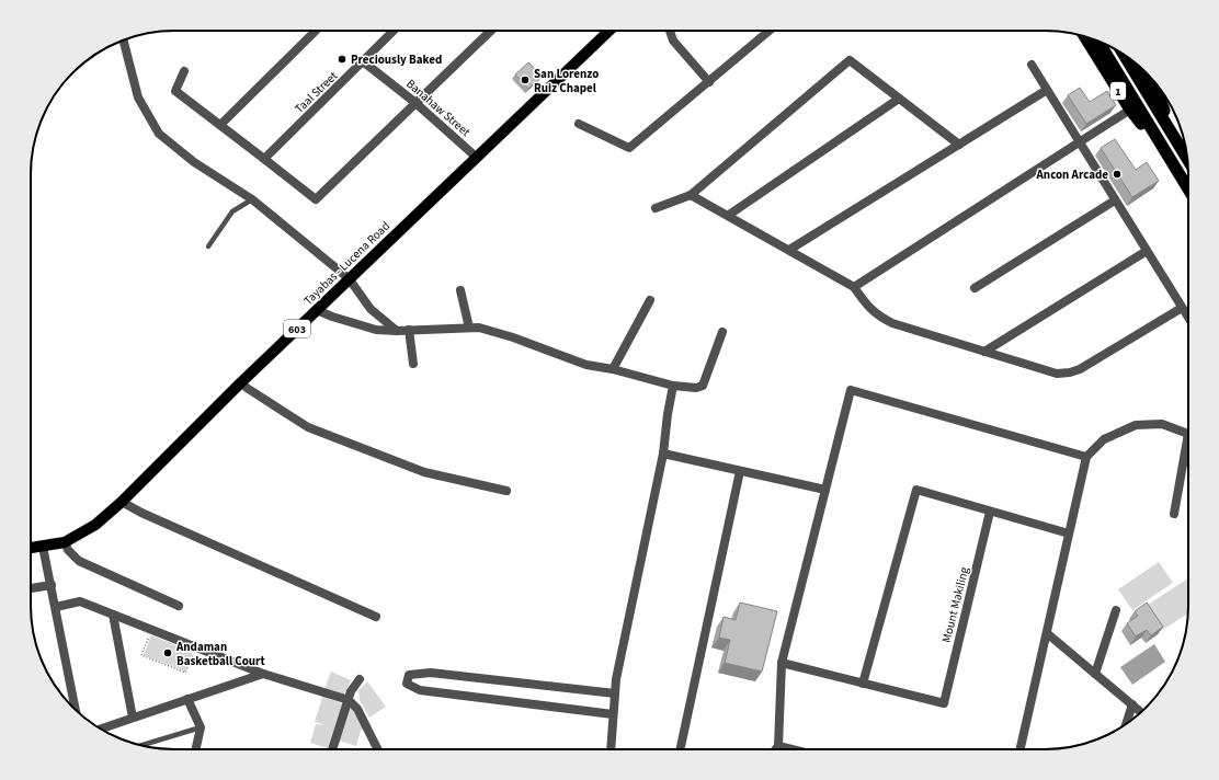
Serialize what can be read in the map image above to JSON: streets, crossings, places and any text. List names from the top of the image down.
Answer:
{
  "streets": {
    "highway": ["1"],
    "main road": ["Tayabas - Lucena Road", "603"],
    "street": ["Taal Street", "Banahaw Street", "Mount Makiling"]
  },
  "crossings": [
    ["Taal Street", "Banahaw Street"],
    ["Banahaw Street", "Tayabas - Lucena Road"]
  ],
  "places": [
    "Preciously Baked",
    "San Lorenzo Ruiz Chapel",
    "Ancon Arcade",
    "Andaman Basketball Court"
  ]
}
